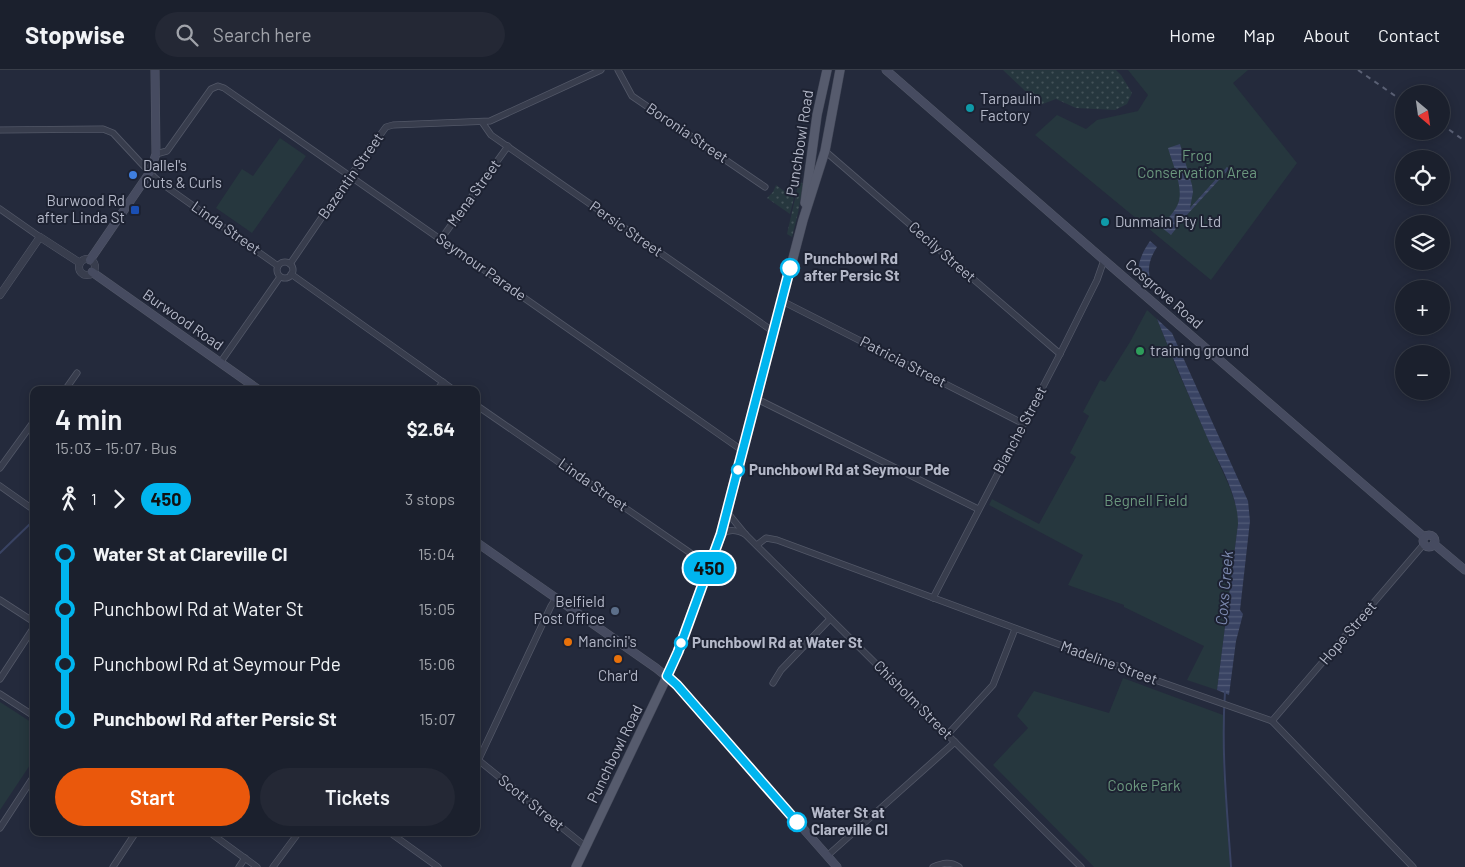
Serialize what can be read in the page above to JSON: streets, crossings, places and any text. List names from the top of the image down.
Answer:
{
  "streets": {
    "main road": ["Punchbowl Road", "Cosgrove Road", "Burwood Road"],
    "street": [
      "Boronia Street",
      "Bazentin Street",
      "Mena Street",
      "Linda Street",
      "Persic Street",
      "Cecily Street",
      "Seymour Parade",
      "Patricia Street",
      "Blanche Street",
      "Hope Street",
      "Madeline Street",
      "Chisholm Street",
      "Scott Street"
    ]
  },
  "crossings": [
    ["Punchbowl Road", "Linda Street"],
    ["Punchbowl Road", "Persic Street"],
    ["Punchbowl Road", "Cecily Street"],
    ["Punchbowl Road", "Seymour Parade"],
    ["Punchbowl Road", "Patricia Street"],
    ["Punchbowl Road", "Chisholm Street"],
    ["Punchbowl Road", "Scott Street"],
    ["Bazentin Street", "Linda Street"],
    ["Bazentin Street", "Persic Street"],
    ["Bazentin Street", "Seymour Parade"],
    ["Mena Street", "Persic Street"],
    ["Mena Street", "Seymour Parade"],
    ["Cecily Street", "Blanche Street"],
    ["Cosgrove Road", "Blanche Street"],
    ["Cosgrove Road", "Hope Street"],
    ["Patricia Street", "Blanche Street"],
    ["Blanche Street", "Madeline Street"],
    ["Hope Street", "Madeline Street"],
    ["Madeline Street", "Chisholm Street"]
  ],
  "water": ["Coxs Creek"],
  "parks": ["Frog Conservation Area", "Begnell Field", "Cooke Park"],
  "places": {
    "other": [
      "Tarpaulin Factory",
      "Dallel's Cuts & Curls",
      "Dunmain Pty Ltd",
      "Punchbowl Rd after Persic St",
      "training ground",
      "Punchbowl Rd at Seymour Pde",
      "Belfield Post Office",
      "Mancini's",
      "Punchbowl Rd at Water St",
      "Char'd",
      "Water St at Clareville Cl"
    ],
    "transit": ["Burwood Rd after Linda St"]
  },
  "lines": ["bus line 450"],
  "north": "bottom right",
  "page": {
    "header": "Stopwise",
    "search": "Search here",
    "nav": [
      "Home",
      "Map",
      "About",
      "Contact"
    ],
    "on_map": "450",
    "map_buttons": ["+", "−"],
    "heading": ["4 min", "15:03 – 15:07 · Bus", "$2.64"],
    "legs": ["1", "450", "3 stops"],
    "list": [
      {
        "name": "Water St at Clareville Cl",
        "value": "15:04"
      },
      {
        "name": "Punchbowl Rd at Water St",
        "value": "15:05"
      },
      {
        "name": "Punchbowl Rd at Seymour Pde",
        "value": "15:06"
      },
      {
        "name": "Punchbowl Rd after Persic St",
        "value": "15:07"
      }
    ],
    "buttons": ["Start", "Tickets"]
  }
}
